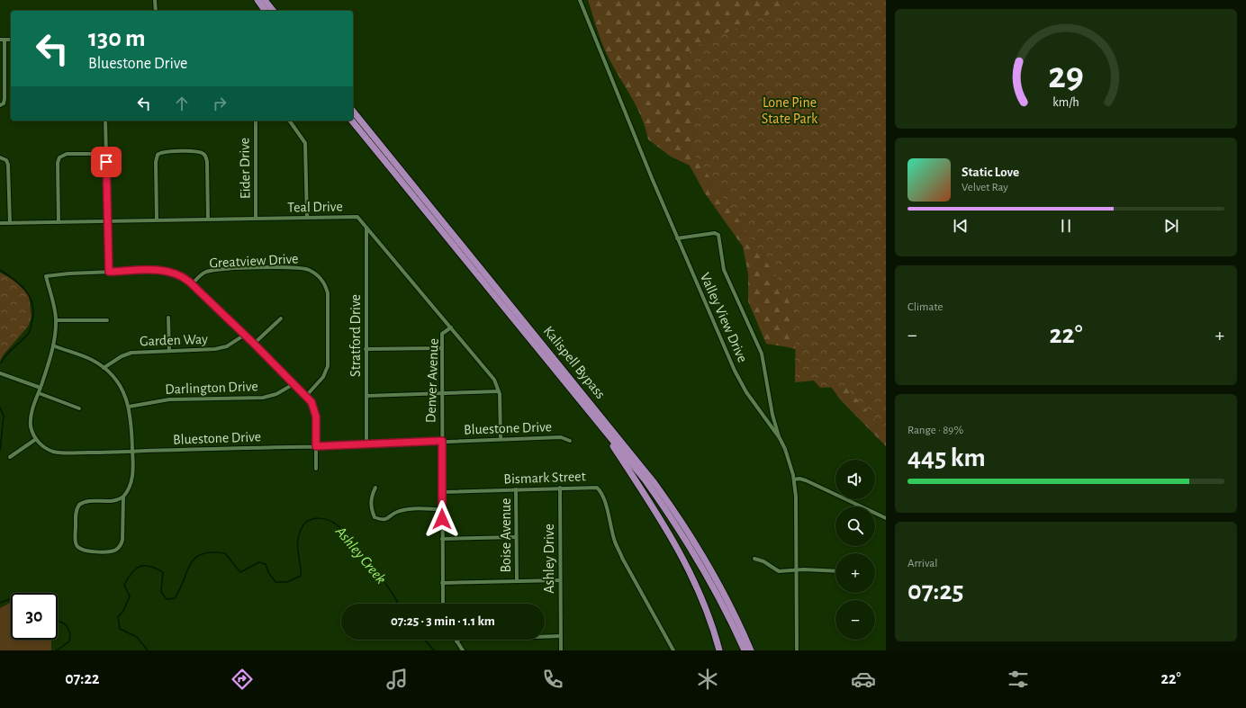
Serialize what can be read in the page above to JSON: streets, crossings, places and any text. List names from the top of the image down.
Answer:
{
  "streets": {
    "highway": ["Kalispell Bypass"],
    "street": [
      "Eider Drive",
      "Teal Drive",
      "Greatview Drive",
      "Valley View Drive",
      "Stratford Drive",
      "Garden Way",
      "Denver Avenue",
      "Darlington Drive",
      "Bluestone Drive",
      "Bismark Street",
      "Boise Avenue",
      "Ashley Drive"
    ]
  },
  "crossings": [
    ["Eider Drive", "Teal Drive"],
    ["Teal Drive", "Stratford Drive"],
    ["Teal Drive", "Denver Avenue"],
    ["Teal Drive", "Bluestone Drive"],
    ["Stratford Drive", "Bluestone Drive"],
    ["Denver Avenue", "Bluestone Drive"],
    ["Denver Avenue", "Bismark Street"],
    ["Bismark Street", "Boise Avenue"],
    ["Bismark Street", "Ashley Drive"]
  ],
  "water": ["Ashley Creek"],
  "parks": ["Lone Pine State Park"],
  "page": {
    "turn": ["130 m", "Bluestone Drive"],
    "song": ["Static Love", "Velvet Ray"],
    "tile": [
      "Climate",
      ["Range · 89%", "445 km"],
      ["Arrival", "07:25"]
    ],
    "heat": ["−", "22°", "+"],
    "map_buttons": ["+", "−"],
    "limit": "30",
    "trip": "07:25 · 3 min · 1.1 km",
    "tabs": ["07:22", "22°"],
    "gauge": ["29", "km/h"]
  }
}
